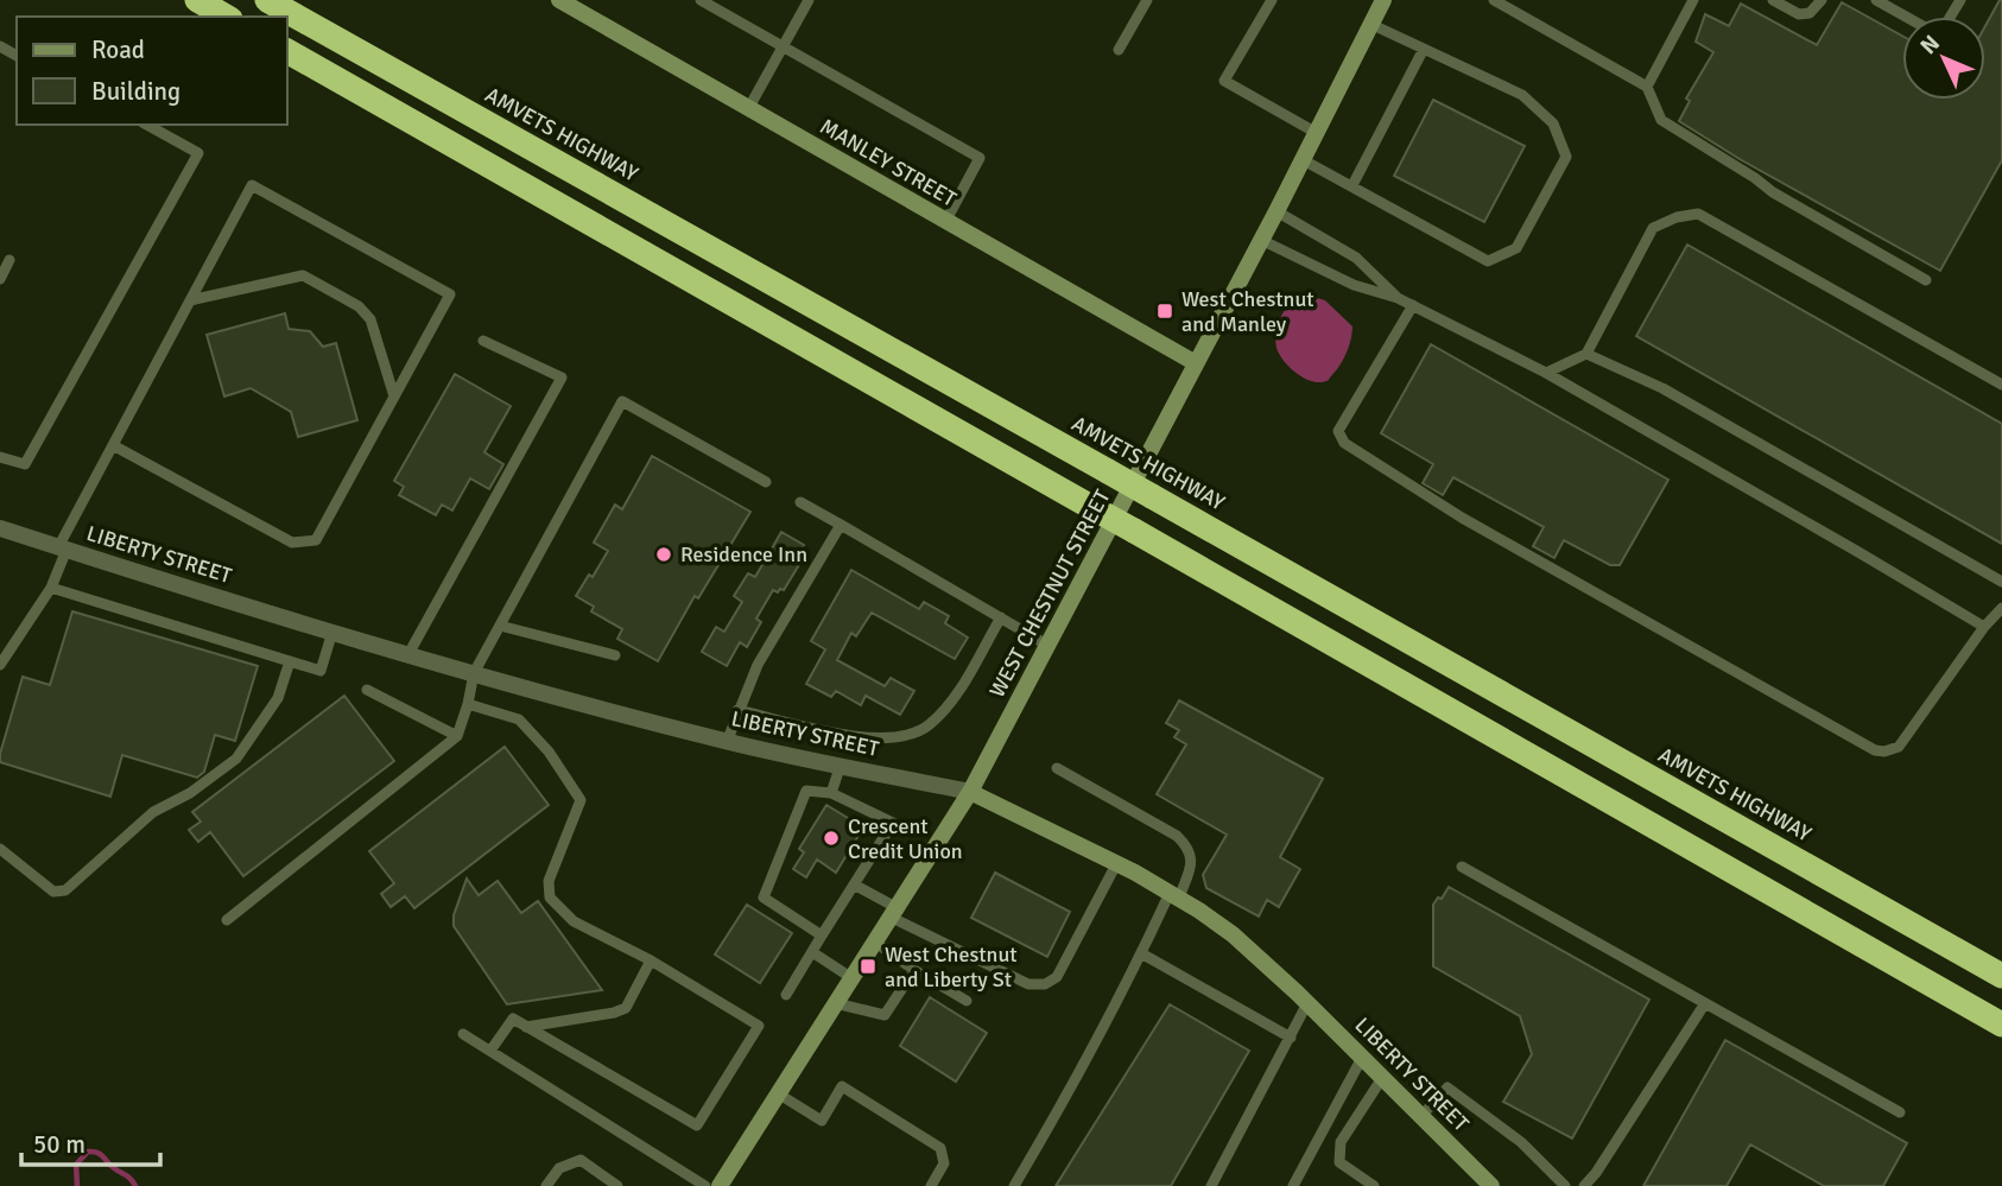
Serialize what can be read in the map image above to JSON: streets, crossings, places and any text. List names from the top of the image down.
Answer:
{
  "streets": {
    "highway": ["AMVETS HIGHWAY"],
    "main road": ["MANLEY STREET", "LIBERTY STREET", "WEST CHESTNUT STREET"]
  },
  "crossings": [
    ["MANLEY STREET", "WEST CHESTNUT STREET"],
    ["LIBERTY STREET", "WEST CHESTNUT STREET"]
  ],
  "places": {
    "transit": ["West Chestnut and Manley", "West Chestnut and Liberty St"],
    "other": ["Residence Inn", "Crescent Credit Union"]
  },
  "legend": ["Road", "Building"],
  "scale_bar": "50 m",
  "north": "top left"
}
